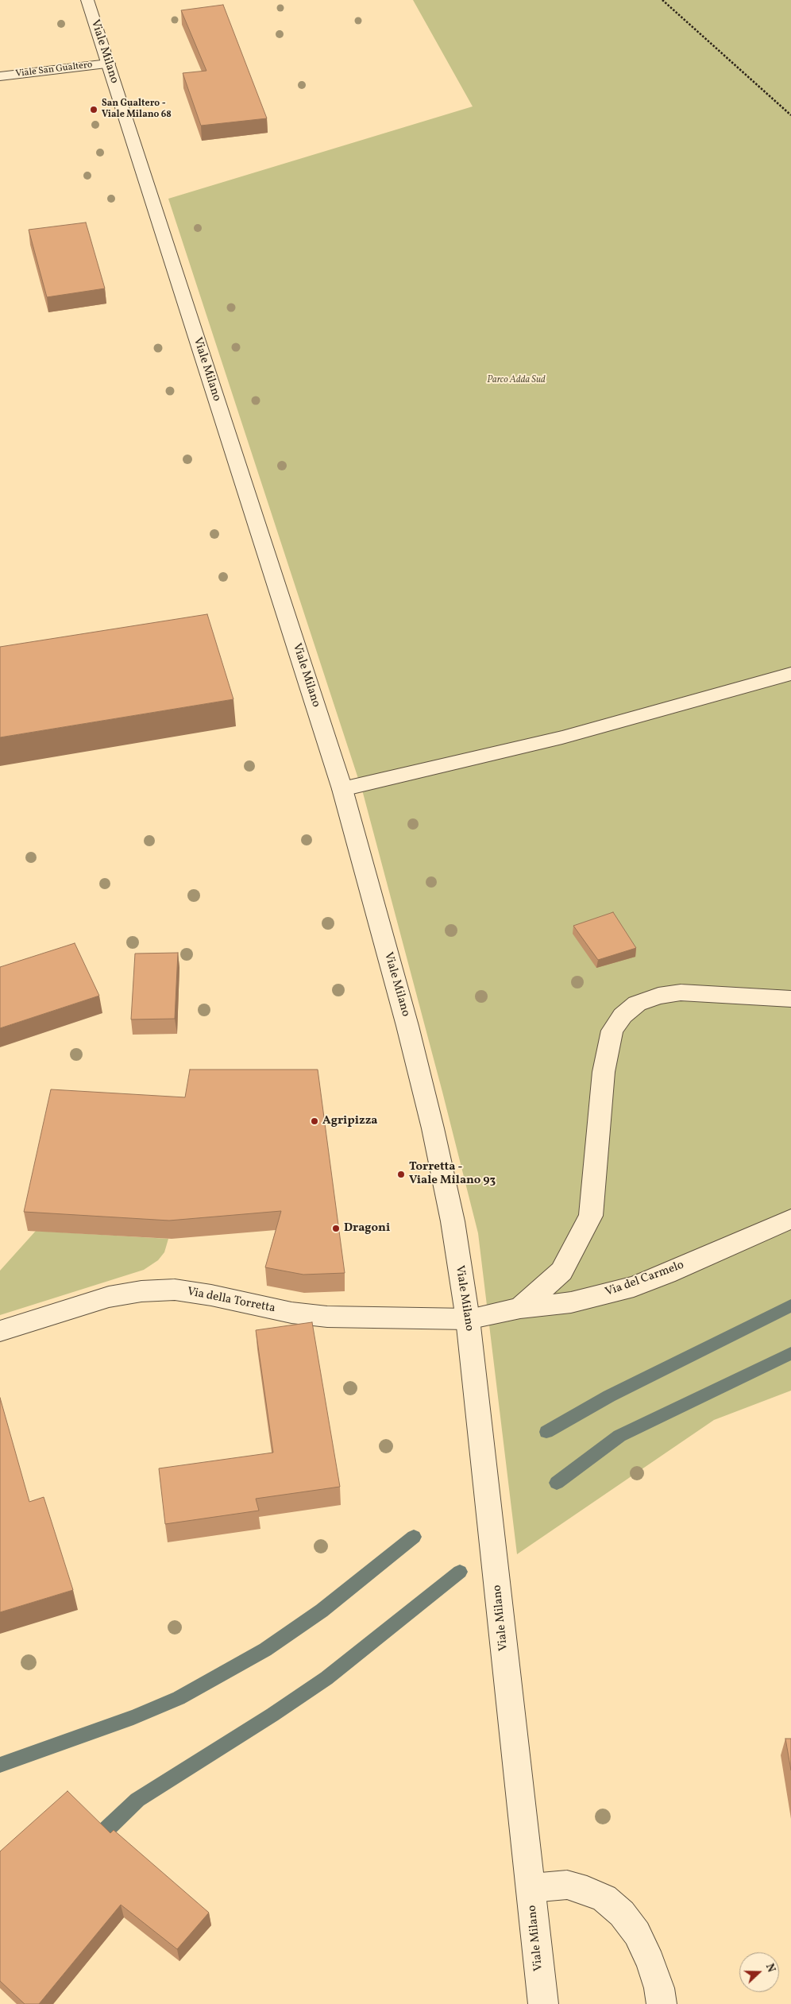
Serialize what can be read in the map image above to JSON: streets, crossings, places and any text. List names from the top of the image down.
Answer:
{
  "streets": {
    "street": [
      "Viale Milano",
      "Viale San Gualtero",
      "Via del Carmelo",
      "Via della Torretta"
    ]
  },
  "crossings": [
    ["Viale Milano", "Viale San Gualtero"],
    ["Viale Milano", "Via del Carmelo"],
    ["Viale Milano", "Via della Torretta"],
    ["Via del Carmelo", "Via della Torretta"]
  ],
  "parks": ["Parco Adda Sud"],
  "places": [
    "San Gualtero - Viale Milano 68",
    "Agripizza",
    "Torretta - Viale Milano 93",
    "Dragoni"
  ],
  "north": "right"
}
